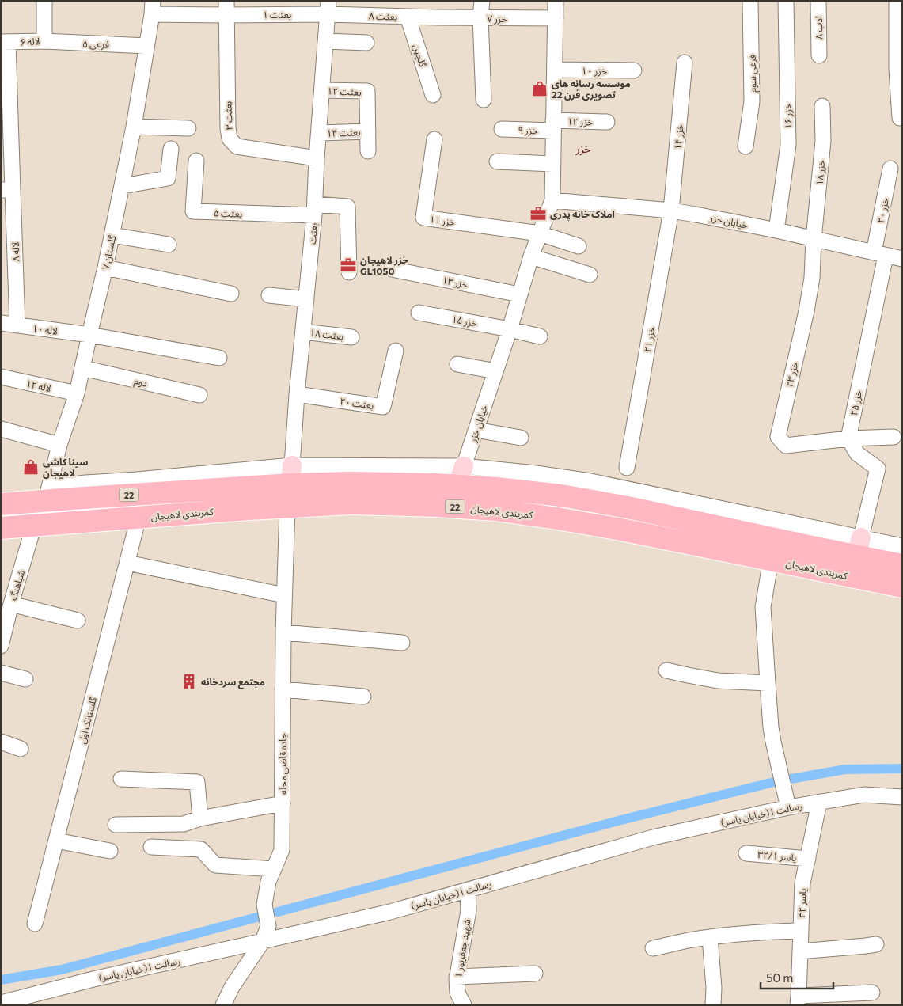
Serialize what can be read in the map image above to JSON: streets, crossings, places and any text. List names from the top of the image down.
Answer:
{
  "streets": {
    "highway": ["22", "کمربندی لاهیجان"],
    "street": [
      "بعثت ۱",
      "بعثت ۸",
      "خزر ۷",
      "ادب ۸",
      "لاله ۶",
      "فرعی ۵",
      "گلچین",
      "خزر ۱۰",
      "فرعی سوم",
      "بعثت ۱۲",
      "بعثت ۳",
      "خزر ۱۶",
      "خزر ۱۲",
      "خزر ۹",
      "بعثت ۱۴",
      "خزر ۱۴",
      "خزر ۱۸",
      "خزر ۲۰",
      "بعثت ۵",
      "خزر ۱۱",
      "خیابان خزر",
      "بعثت",
      "لاله ۸",
      "گلستان ۷",
      "خزر ۱۳",
      "خزر ۱۵",
      "لاله ۱۰",
      "بعثت ۱۸",
      "خزر ۲۱",
      "خزر ۲۳",
      "دوم",
      "لاله ۱۲",
      "بعثت ۲۰",
      "خزر ۲۵",
      "شباهنگ",
      "گلستانک اول",
      "جاده قاضی محله",
      "رسالت ۱(خیابان یاسر)",
      "یاسر ۳۲/۱",
      "یاسر ۳۲",
      "شهید جعفرپور ۱"
    ]
  },
  "crossings": [
    ["بعثت ۱", "بعثت ۸"],
    ["بعثت ۱", "بعثت ۳"],
    ["بعثت ۱", "بعثت"],
    ["بعثت ۱", "گلستان ۷"],
    ["بعثت ۸", "خزر ۷"],
    ["بعثت ۸", "گلچین"],
    ["بعثت ۸", "بعثت"],
    ["خزر ۷", "خیابان خزر"],
    ["لاله ۶", "فرعی ۵"],
    ["لاله ۶", "لاله ۸"],
    ["فرعی ۵", "گلستان ۷"],
    ["خزر ۱۰", "خیابان خزر"],
    ["بعثت ۱۲", "بعثت ۱۴"],
    ["بعثت ۱۲", "بعثت"],
    ["بعثت ۳", "بعثت"],
    ["خزر ۱۶", "خیابان خزر"],
    ["خزر ۱۲", "خزر ۹"],
    ["خزر ۱۲", "خیابان خزر"],
    ["خزر ۹", "خیابان خزر"],
    ["بعثت ۱۴", "بعثت"],
    ["خزر ۱۴", "خیابان خزر"],
    ["خزر ۱۴", "خزر ۲۱"],
    ["خزر ۱۸", "خیابان خزر"],
    ["خزر ۱۸", "خزر ۲۳"],
    ["خزر ۲۰", "خیابان خزر"],
    ["خزر ۲۰", "خزر ۲۵"],
    ["بعثت ۵", "بعثت"],
    ["خزر ۱۱", "خیابان خزر"],
    ["خیابان خزر", "خزر ۱۳"],
    ["خیابان خزر", "خزر ۱۵"],
    ["خیابان خزر", "خزر ۲۱"],
    ["خیابان خزر", "خزر ۲۳"],
    ["خیابان خزر", "خزر ۲۵"],
    ["خیابان خزر", "22"],
    ["بعثت", "بعثت ۱۸"],
    ["بعثت", "بعثت ۲۰"],
    ["بعثت", "22"],
    ["لاله ۸", "لاله ۱۰"],
    ["گلستان ۷", "لاله ۱۰"],
    ["گلستان ۷", "دوم"],
    ["گلستان ۷", "لاله ۱۲"],
    ["گلستان ۷", "22"],
    ["خزر ۲۳", "خزر ۲۵"],
    ["کمربندی لاهیجان", "شباهنگ"],
    ["کمربندی لاهیجان", "گلستانک اول"],
    ["کمربندی لاهیجان", "جاده قاضی محله"],
    ["جاده قاضی محله", "رسالت ۱(خیابان یاسر)"],
    ["رسالت ۱(خیابان یاسر)", "یاسر ۳۲"],
    ["رسالت ۱(خیابان یاسر)", "شهید جعفرپور ۱"],
    ["یاسر ۳۲/۱", "یاسر ۳۲"]
  ],
  "districts": ["خزر"],
  "places": {
    "shop": ["موسسه رسانه های تصویری قرن 22", "سینا کاشی لاهیجان"],
    "office": ["املاک خانه پدری", "خزر لاهیجان GL1050"],
    "building": ["مجتمع سردخانه"]
  },
  "scale_bar": "50 m"
}
